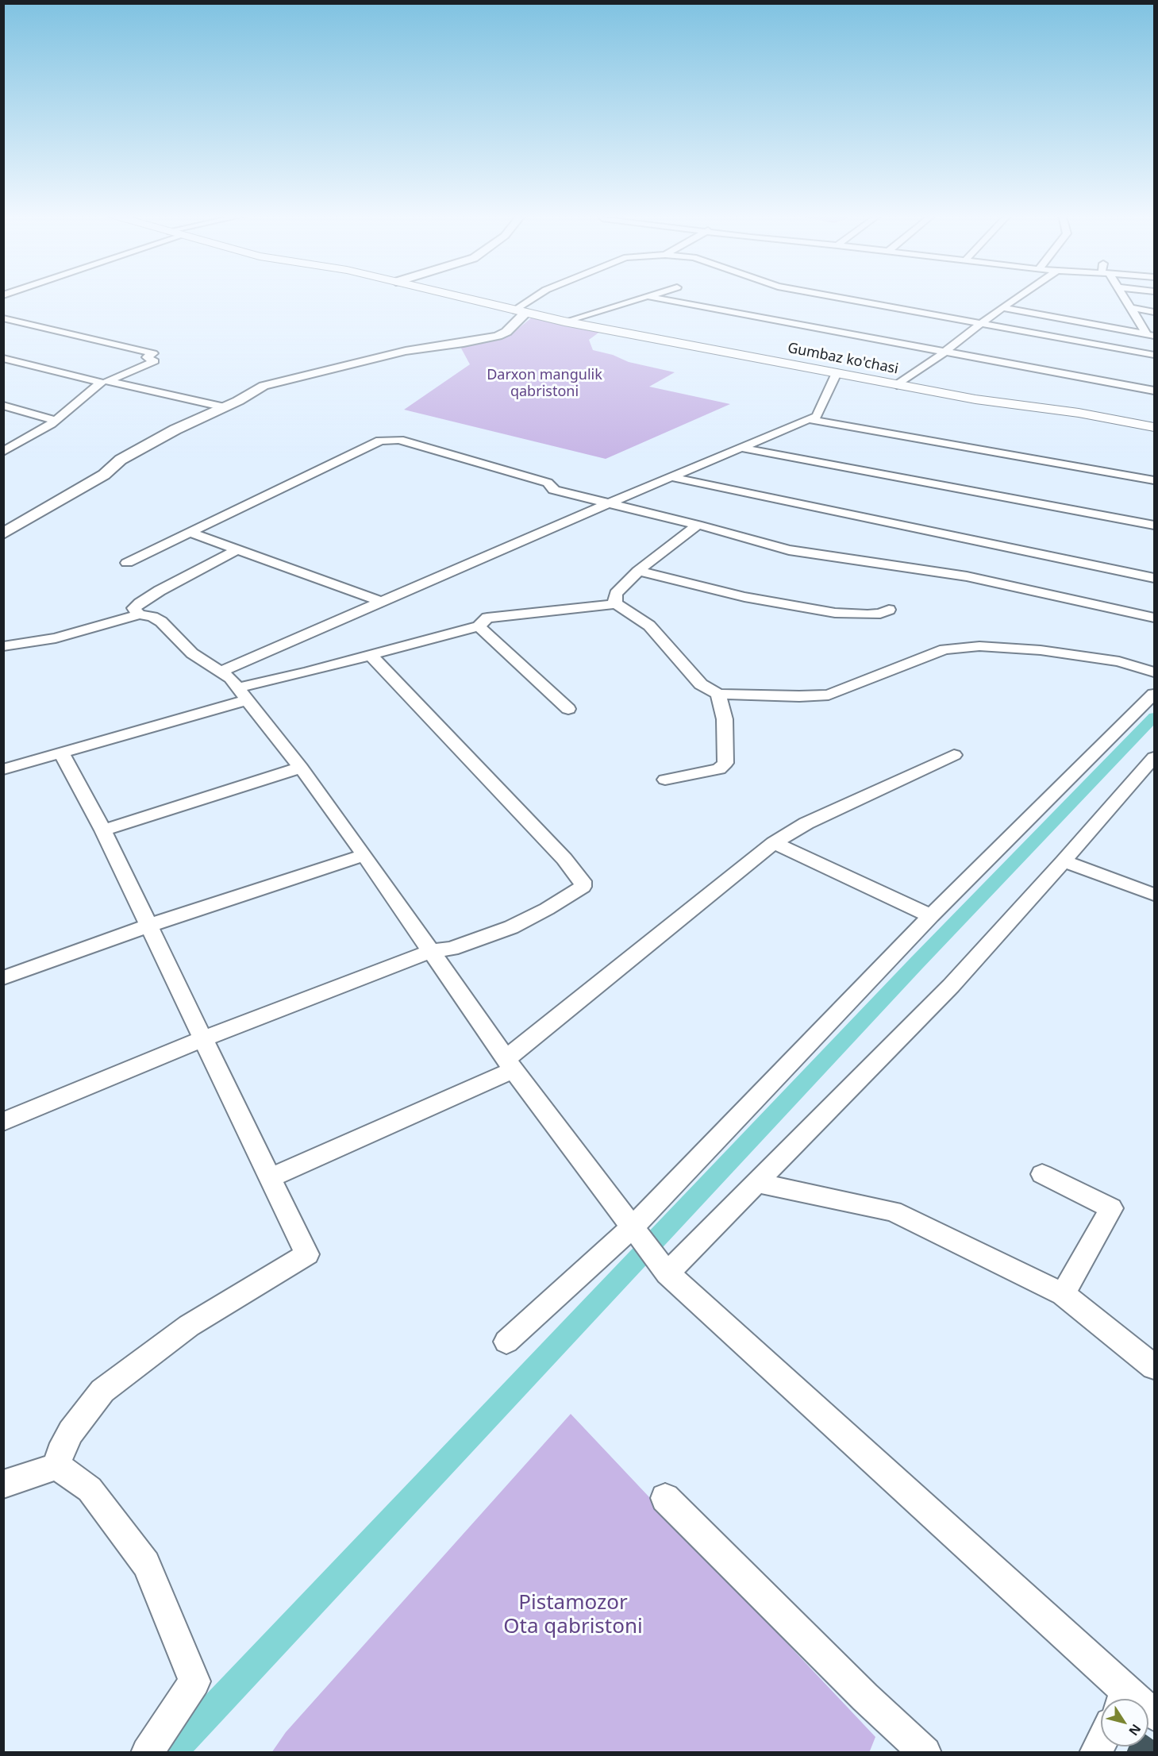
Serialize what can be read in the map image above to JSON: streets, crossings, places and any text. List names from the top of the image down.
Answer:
{
  "streets": {
    "main road": ["Gumbaz ko'chasi"]
  },
  "parks": ["Darxon mangulik qabristoni", "Pistamozor Ota qabristoni"],
  "north": "bottom right"
}
